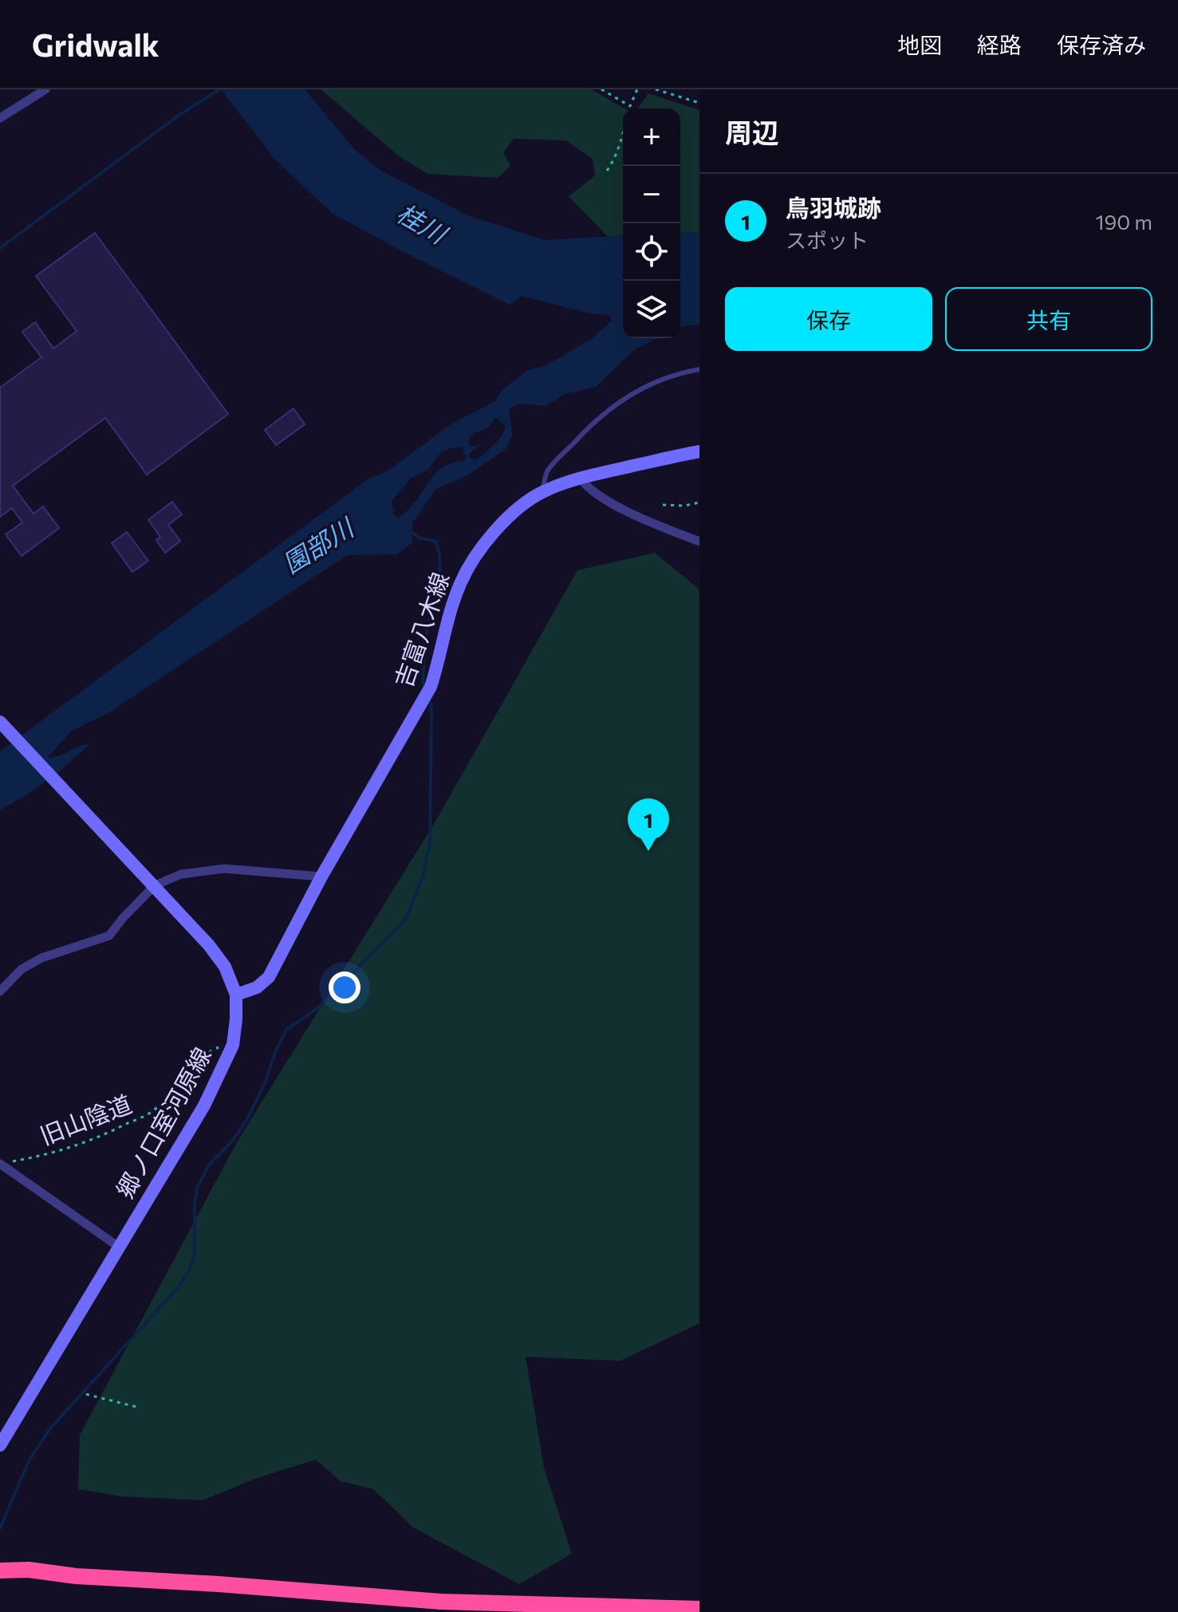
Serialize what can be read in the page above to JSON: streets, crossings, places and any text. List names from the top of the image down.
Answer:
{
  "streets": {
    "main road": ["吉富八木線", "郷ノ口室河原線"],
    "path": ["旧山陰道"]
  },
  "crossings": [
    ["吉富八木線", "郷ノ口室河原線"],
    ["旧山陰道", "郷ノ口室河原線"]
  ],
  "water": ["桂川", "園部川"],
  "page": {
    "header": "Gridwalk",
    "nav": ["地図", "経路", "保存済み"],
    "heading": "周辺",
    "map_buttons": ["+", "−"],
    "list": [
      {
        "mark": "1",
        "name": "鳥羽城跡",
        "note": "スポット",
        "value": "190 m"
      }
    ],
    "buttons": ["保存", "共有"],
    "pins": "1"
  }
}
